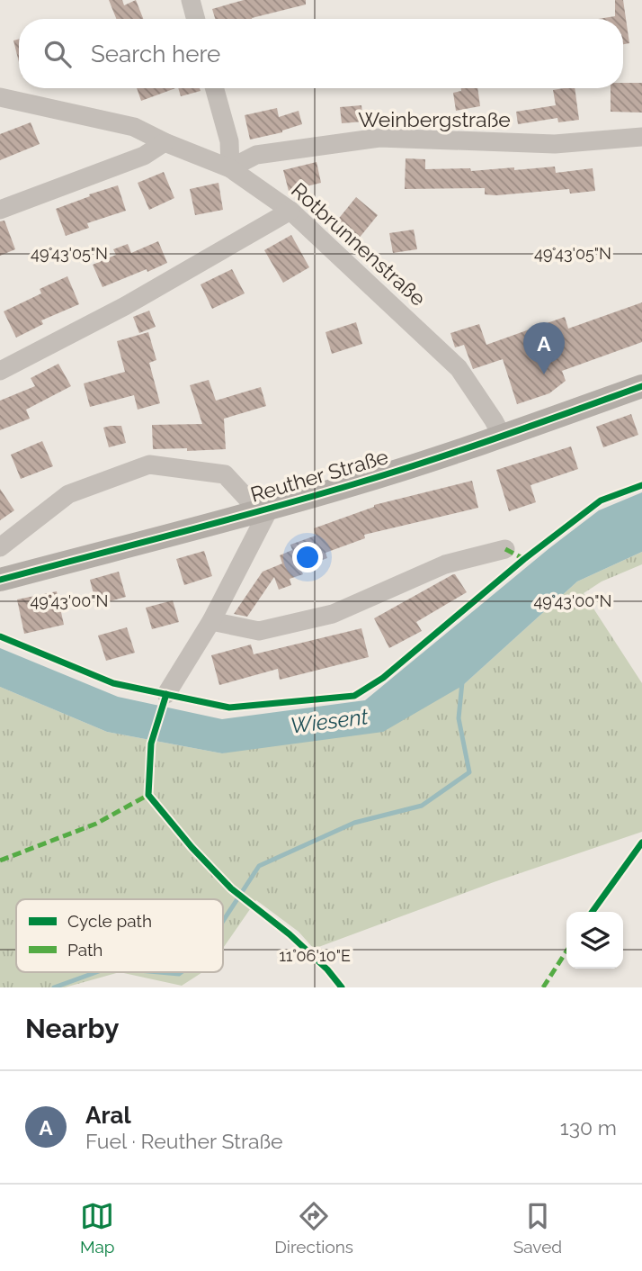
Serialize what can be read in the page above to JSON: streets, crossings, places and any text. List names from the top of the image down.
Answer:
{
  "streets": {
    "main road": ["Reuther Straße"],
    "street": ["Weinbergstraße", "Rotbrunnenstraße"]
  },
  "crossings": [
    ["Weinbergstraße", "Rotbrunnenstraße"],
    ["Rotbrunnenstraße", "Reuther Straße"]
  ],
  "water": ["Wiesent"],
  "legend": ["Cycle path", "Path"],
  "page": {
    "search": "Search here",
    "pins": "A",
    "heading": "Nearby",
    "list": [
      {
        "mark": "A",
        "name": "Aral",
        "note": "Fuel · Reuther Straße",
        "value": "130 m"
      }
    ],
    "nav": ["Map", "Directions", "Saved"]
  },
  "coordinates": ["49°43'05\"N", "49°43'00\"N", "11°06'10\"E"]
}
